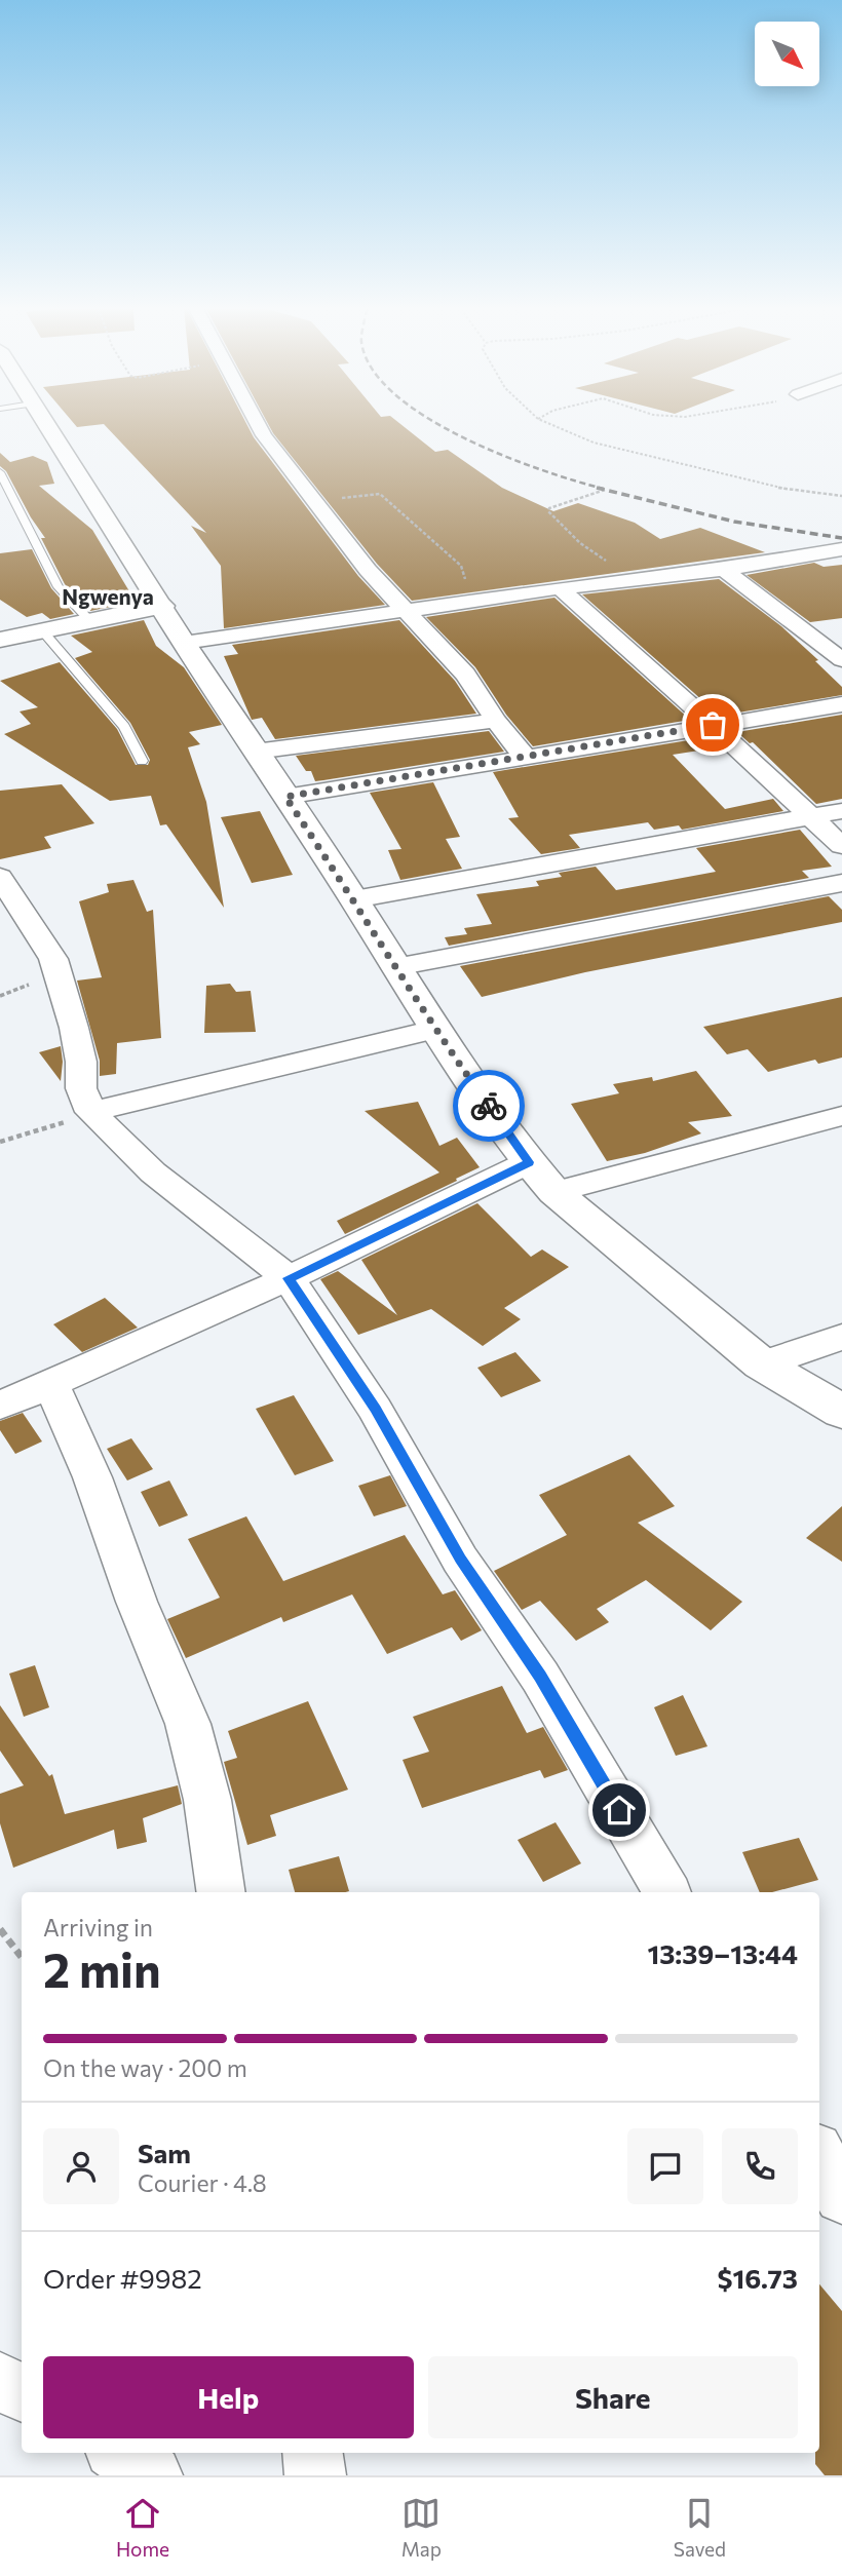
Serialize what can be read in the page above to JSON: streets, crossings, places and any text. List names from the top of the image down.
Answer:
{
  "districts": ["Ngwenya"],
  "north": "bottom right",
  "page": {
    "heading": ["2 min", "Arriving in", "13:39–13:44"],
    "panel": [
      "Sam",
      "Courier · 4.8",
      "Order #9982",
      "$16.73"
    ],
    "bar": "On the way · 200 m",
    "buttons": ["Help", "Share"],
    "tabs": ["Home", "Map", "Saved"]
  }
}
